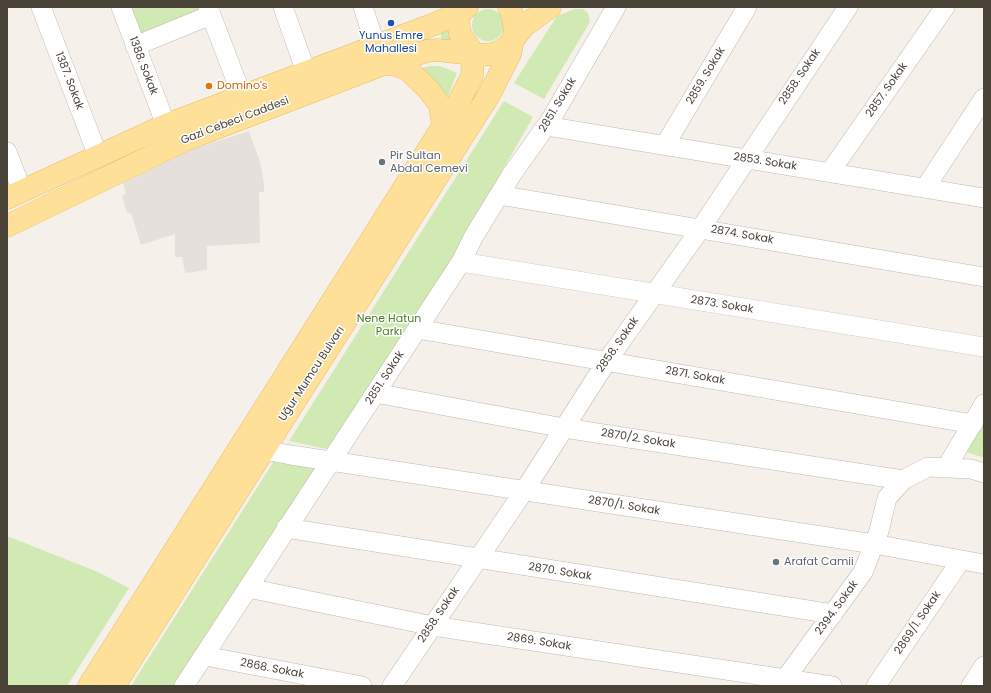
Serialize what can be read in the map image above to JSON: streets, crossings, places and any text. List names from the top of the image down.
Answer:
{
  "streets": {
    "main road": ["Gazi Cebeci Caddesi", "Uğur Mumcu Bulvarı"],
    "street": [
      "1388. Sokak",
      "2859. Sokak",
      "2858. Sokak",
      "1387. Sokak",
      "2857. Sokak",
      "2851. Sokak",
      "2853. Sokak",
      "2874. Sokak",
      "2873. Sokak",
      "2871. Sokak",
      "2870/2. Sokak",
      "2870/1. Sokak",
      "2870. Sokak",
      "2394. Sokak",
      "2869/1. Sokak",
      "2869. Sokak",
      "2868. Sokak"
    ]
  },
  "crossings": [
    ["1388. Sokak", "Gazi Cebeci Caddesi"],
    ["2859. Sokak", "2853. Sokak"],
    ["2858. Sokak", "2853. Sokak"],
    ["2858. Sokak", "2874. Sokak"],
    ["2858. Sokak", "2873. Sokak"],
    ["2858. Sokak", "2871. Sokak"],
    ["2858. Sokak", "2870/2. Sokak"],
    ["2858. Sokak", "2870/1. Sokak"],
    ["2858. Sokak", "2870. Sokak"],
    ["2858. Sokak", "2869. Sokak"],
    ["1387. Sokak", "Gazi Cebeci Caddesi"],
    ["2857. Sokak", "2853. Sokak"],
    ["2851. Sokak", "2853. Sokak"],
    ["2851. Sokak", "2874. Sokak"],
    ["2851. Sokak", "2873. Sokak"],
    ["2851. Sokak", "2871. Sokak"],
    ["2851. Sokak", "2870/2. Sokak"],
    ["2851. Sokak", "2870/1. Sokak"],
    ["2851. Sokak", "2870. Sokak"],
    ["2851. Sokak", "2869. Sokak"],
    ["2851. Sokak", "2868. Sokak"],
    ["Gazi Cebeci Caddesi", "Uğur Mumcu Bulvarı"],
    ["Uğur Mumcu Bulvarı", "2870/1. Sokak"],
    ["2870/2. Sokak", "2394. Sokak"],
    ["2870/1. Sokak", "2394. Sokak"],
    ["2870/1. Sokak", "2869/1. Sokak"],
    ["2870. Sokak", "2394. Sokak"],
    ["2394. Sokak", "2869. Sokak"]
  ],
  "parks": ["Nene Hatun Parkı"],
  "places": [
    "Yunus Emre Mahallesi",
    "Domino's",
    "Pir Sultan Abdal Cemevi",
    "Arafat Camii"
  ]
}
